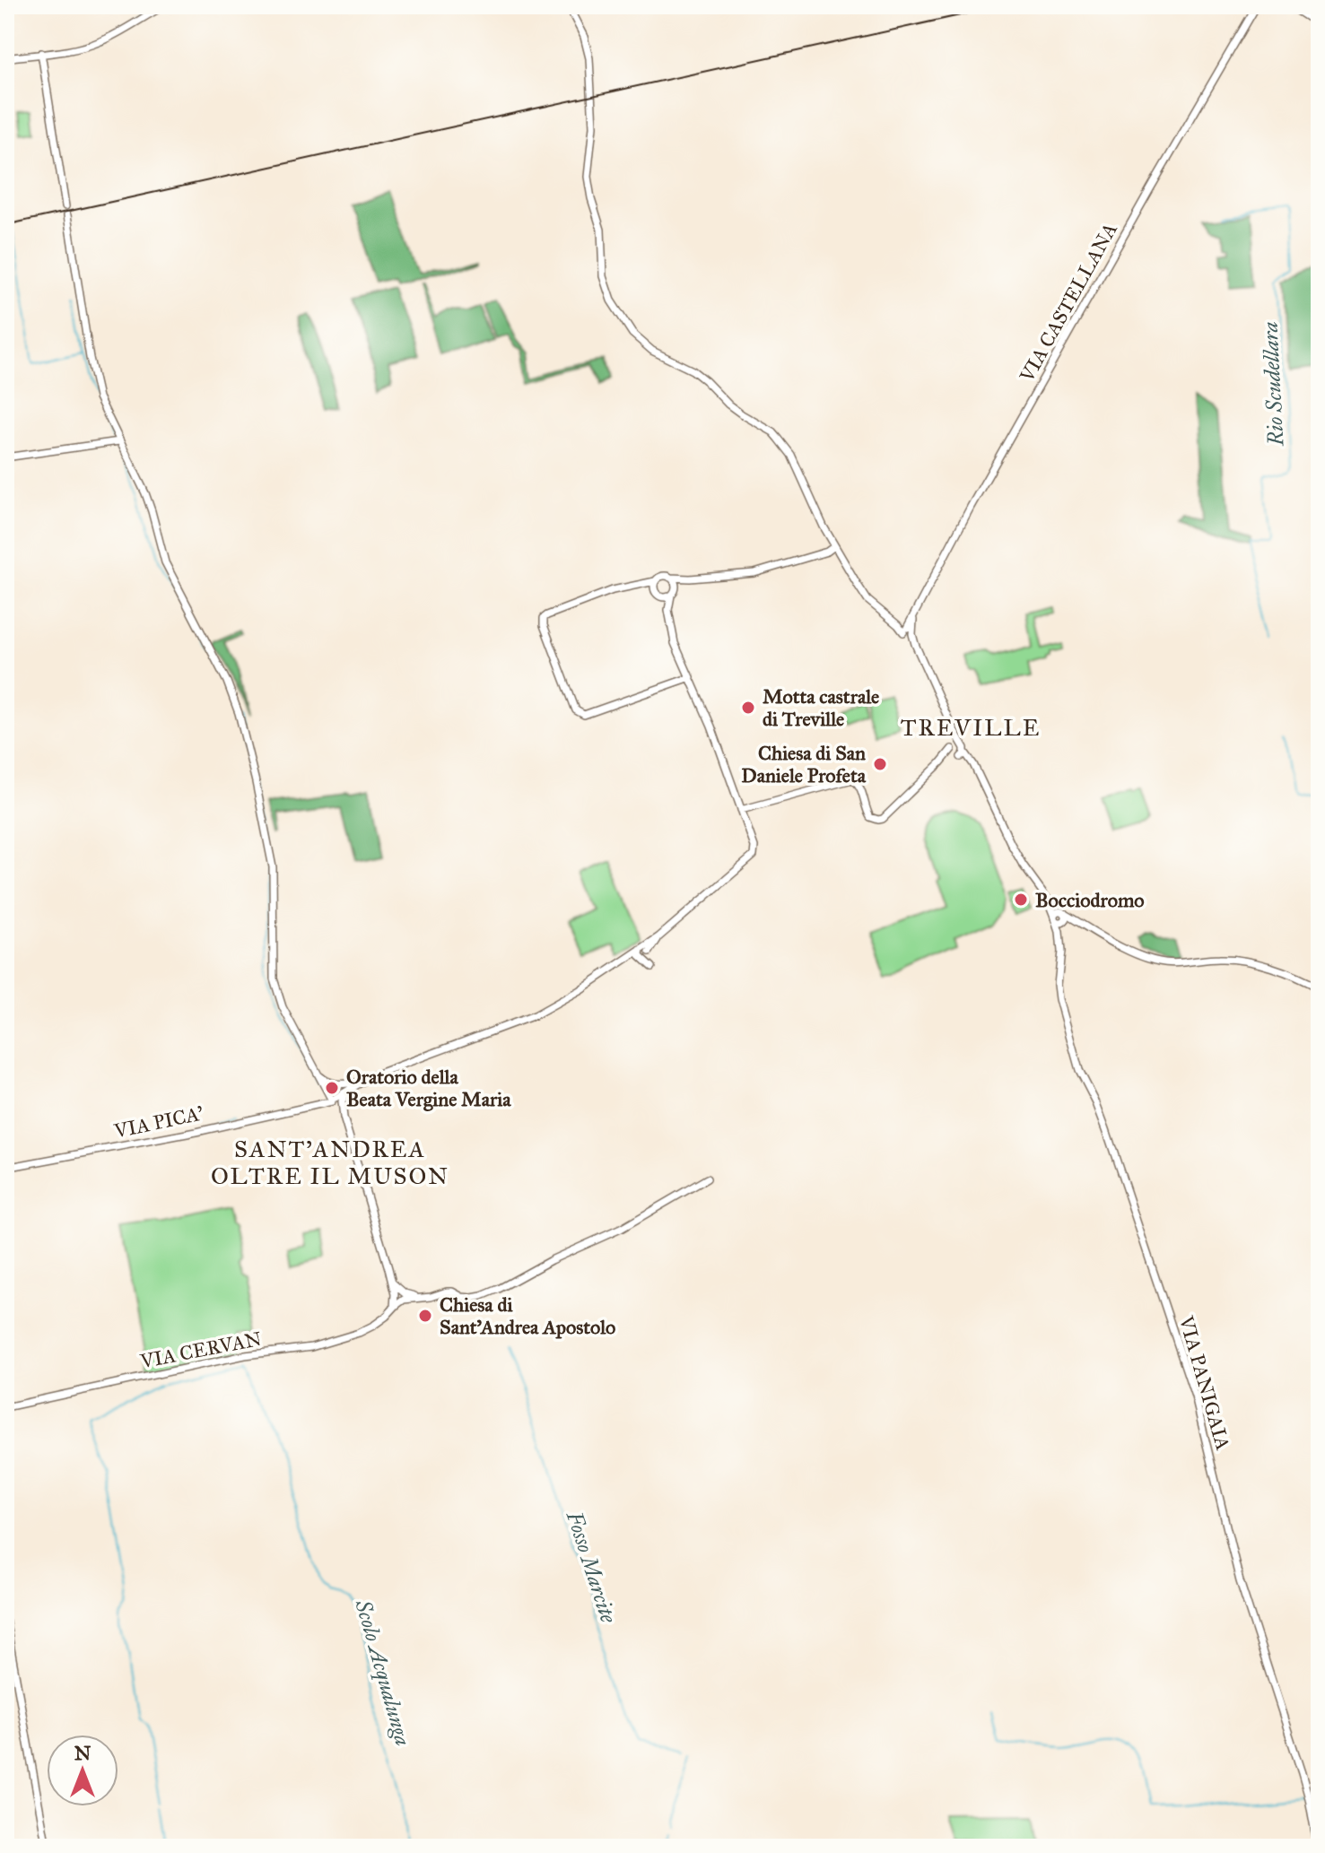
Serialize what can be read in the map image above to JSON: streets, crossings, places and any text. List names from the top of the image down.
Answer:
{
  "streets": {
    "street": [
      "VIA CASTELLANA",
      "VIA PICA'",
      "VIA CERVAN",
      "VIA PANIGAIA"
    ]
  },
  "districts": ["TREVILLE", "SANT'ANDREA OLTRE IL MUSON"],
  "water": ["Rio Scudellara", "Fosso Marcite", "Scolo Acqualunga"],
  "places": [
    "Motta castrale di Treville",
    "Chiesa di San Daniele Profeta",
    "Bocciodromo",
    "Oratorio della Beata Vergine Maria",
    "Chiesa di Sant'Andrea Apostolo"
  ],
  "north": "top"
}
